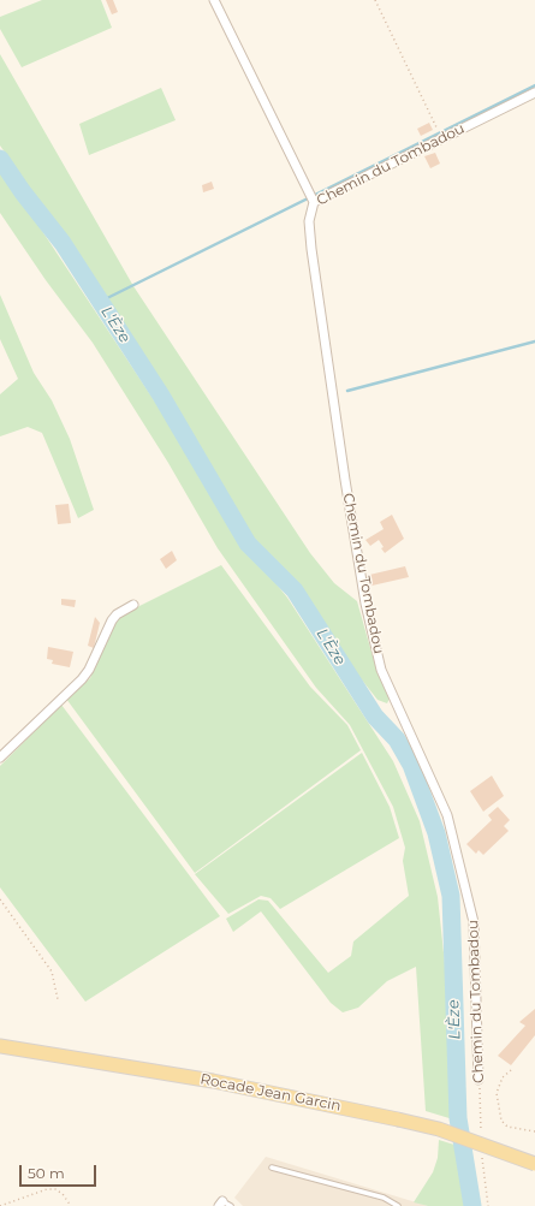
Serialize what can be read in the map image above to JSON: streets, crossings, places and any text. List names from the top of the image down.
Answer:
{
  "streets": {
    "main road": ["Rocade Jean Garcin"],
    "street": ["Chemin du Tombadou"]
  },
  "water": ["L'Èze"],
  "scale_bar": "50 m"
}
